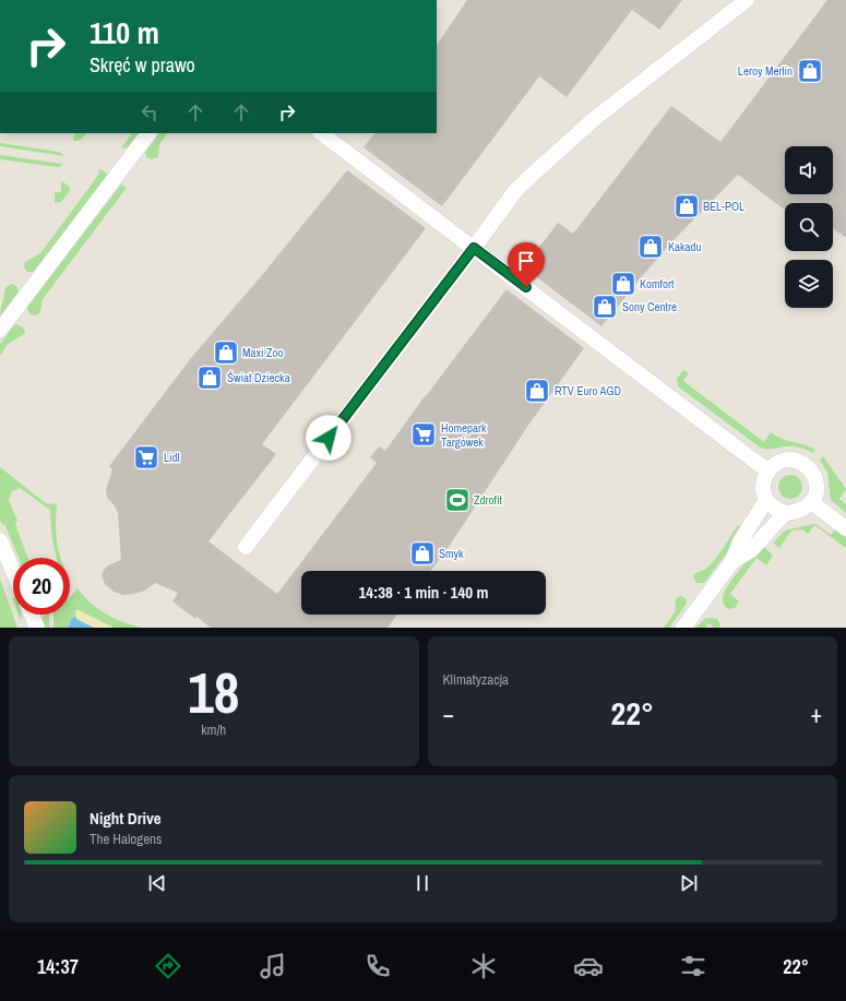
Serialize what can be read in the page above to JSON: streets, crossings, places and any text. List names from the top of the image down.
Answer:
{
  "places": {
    "shop": [
      "Leroy Merlin",
      "BEL-POL",
      "Kakadu",
      "Komfort",
      "Sony Centre",
      "Maxi Zoo",
      "Świat Dziecka",
      "RTV Euro AGD",
      "Smyk"
    ],
    "supermarket": ["Homepark Targówek", "Lidl"],
    "sports": ["Zdrofit"]
  },
  "page": {
    "turn": ["110 m", "Skręć w prawo"],
    "limit": "20",
    "trip": "14:38 · 1 min · 140 m",
    "tile": [
      ["18", "km/h"],
      "Klimatyzacja"
    ],
    "heat": ["−", "22°", "+"],
    "song": ["Night Drive", "The Halogens"],
    "tabs": ["14:37", "22°"]
  }
}
